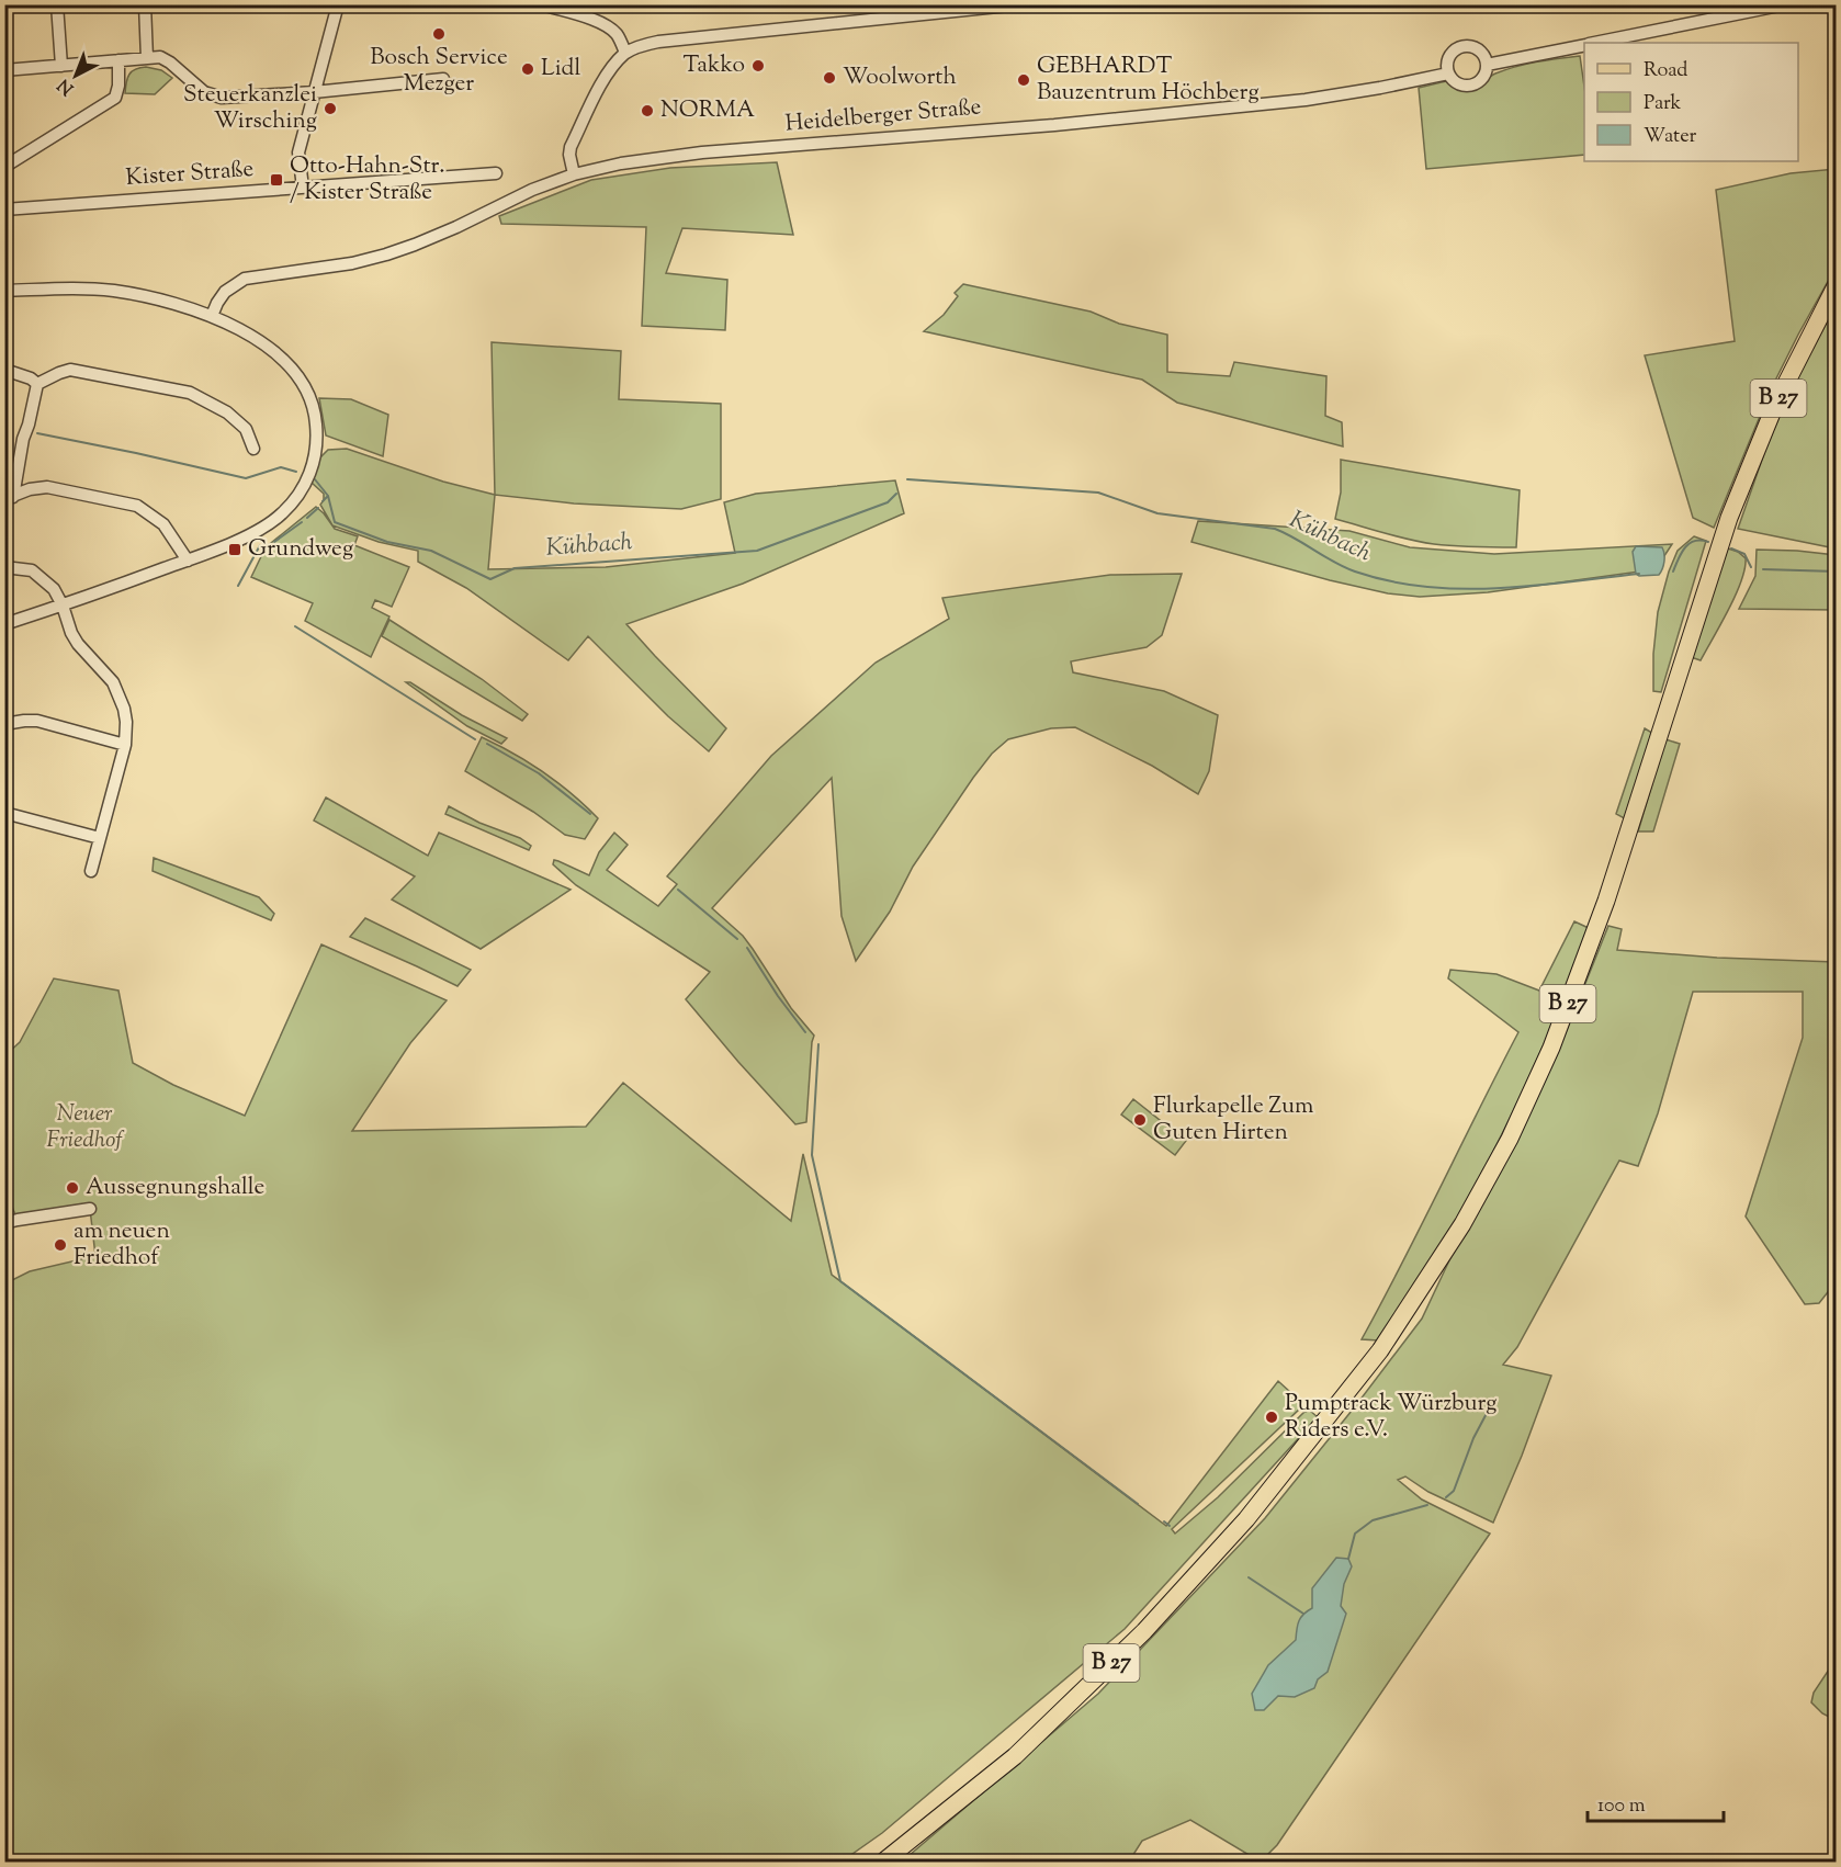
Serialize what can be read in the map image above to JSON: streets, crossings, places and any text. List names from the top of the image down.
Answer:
{
  "streets": {
    "main road": ["B 27"],
    "street": ["Heidelberger Straße", "Kister Straße"]
  },
  "water": ["Kühbach"],
  "parks": ["Neuer Friedhof"],
  "places": {
    "other": [
      "Bosch Service Mezger",
      "Takko",
      "Lidl",
      "Woolworth",
      "GEBHARDT Bauzentrum Höchberg",
      "Steuerkanzlei Wirsching",
      "NORMA",
      "Flurkapelle Zum Guten Hirten",
      "Aussegnungshalle",
      "am neuen Friedhof",
      "Pumptrack Würzburg Riders e.V."
    ],
    "transit": ["Otto-Hahn-Str. / Kister Straße", "Grundweg"]
  },
  "legend": ["Road", "Park", "Water"],
  "scale_bar": "100 m",
  "north": "bottom left"
}
